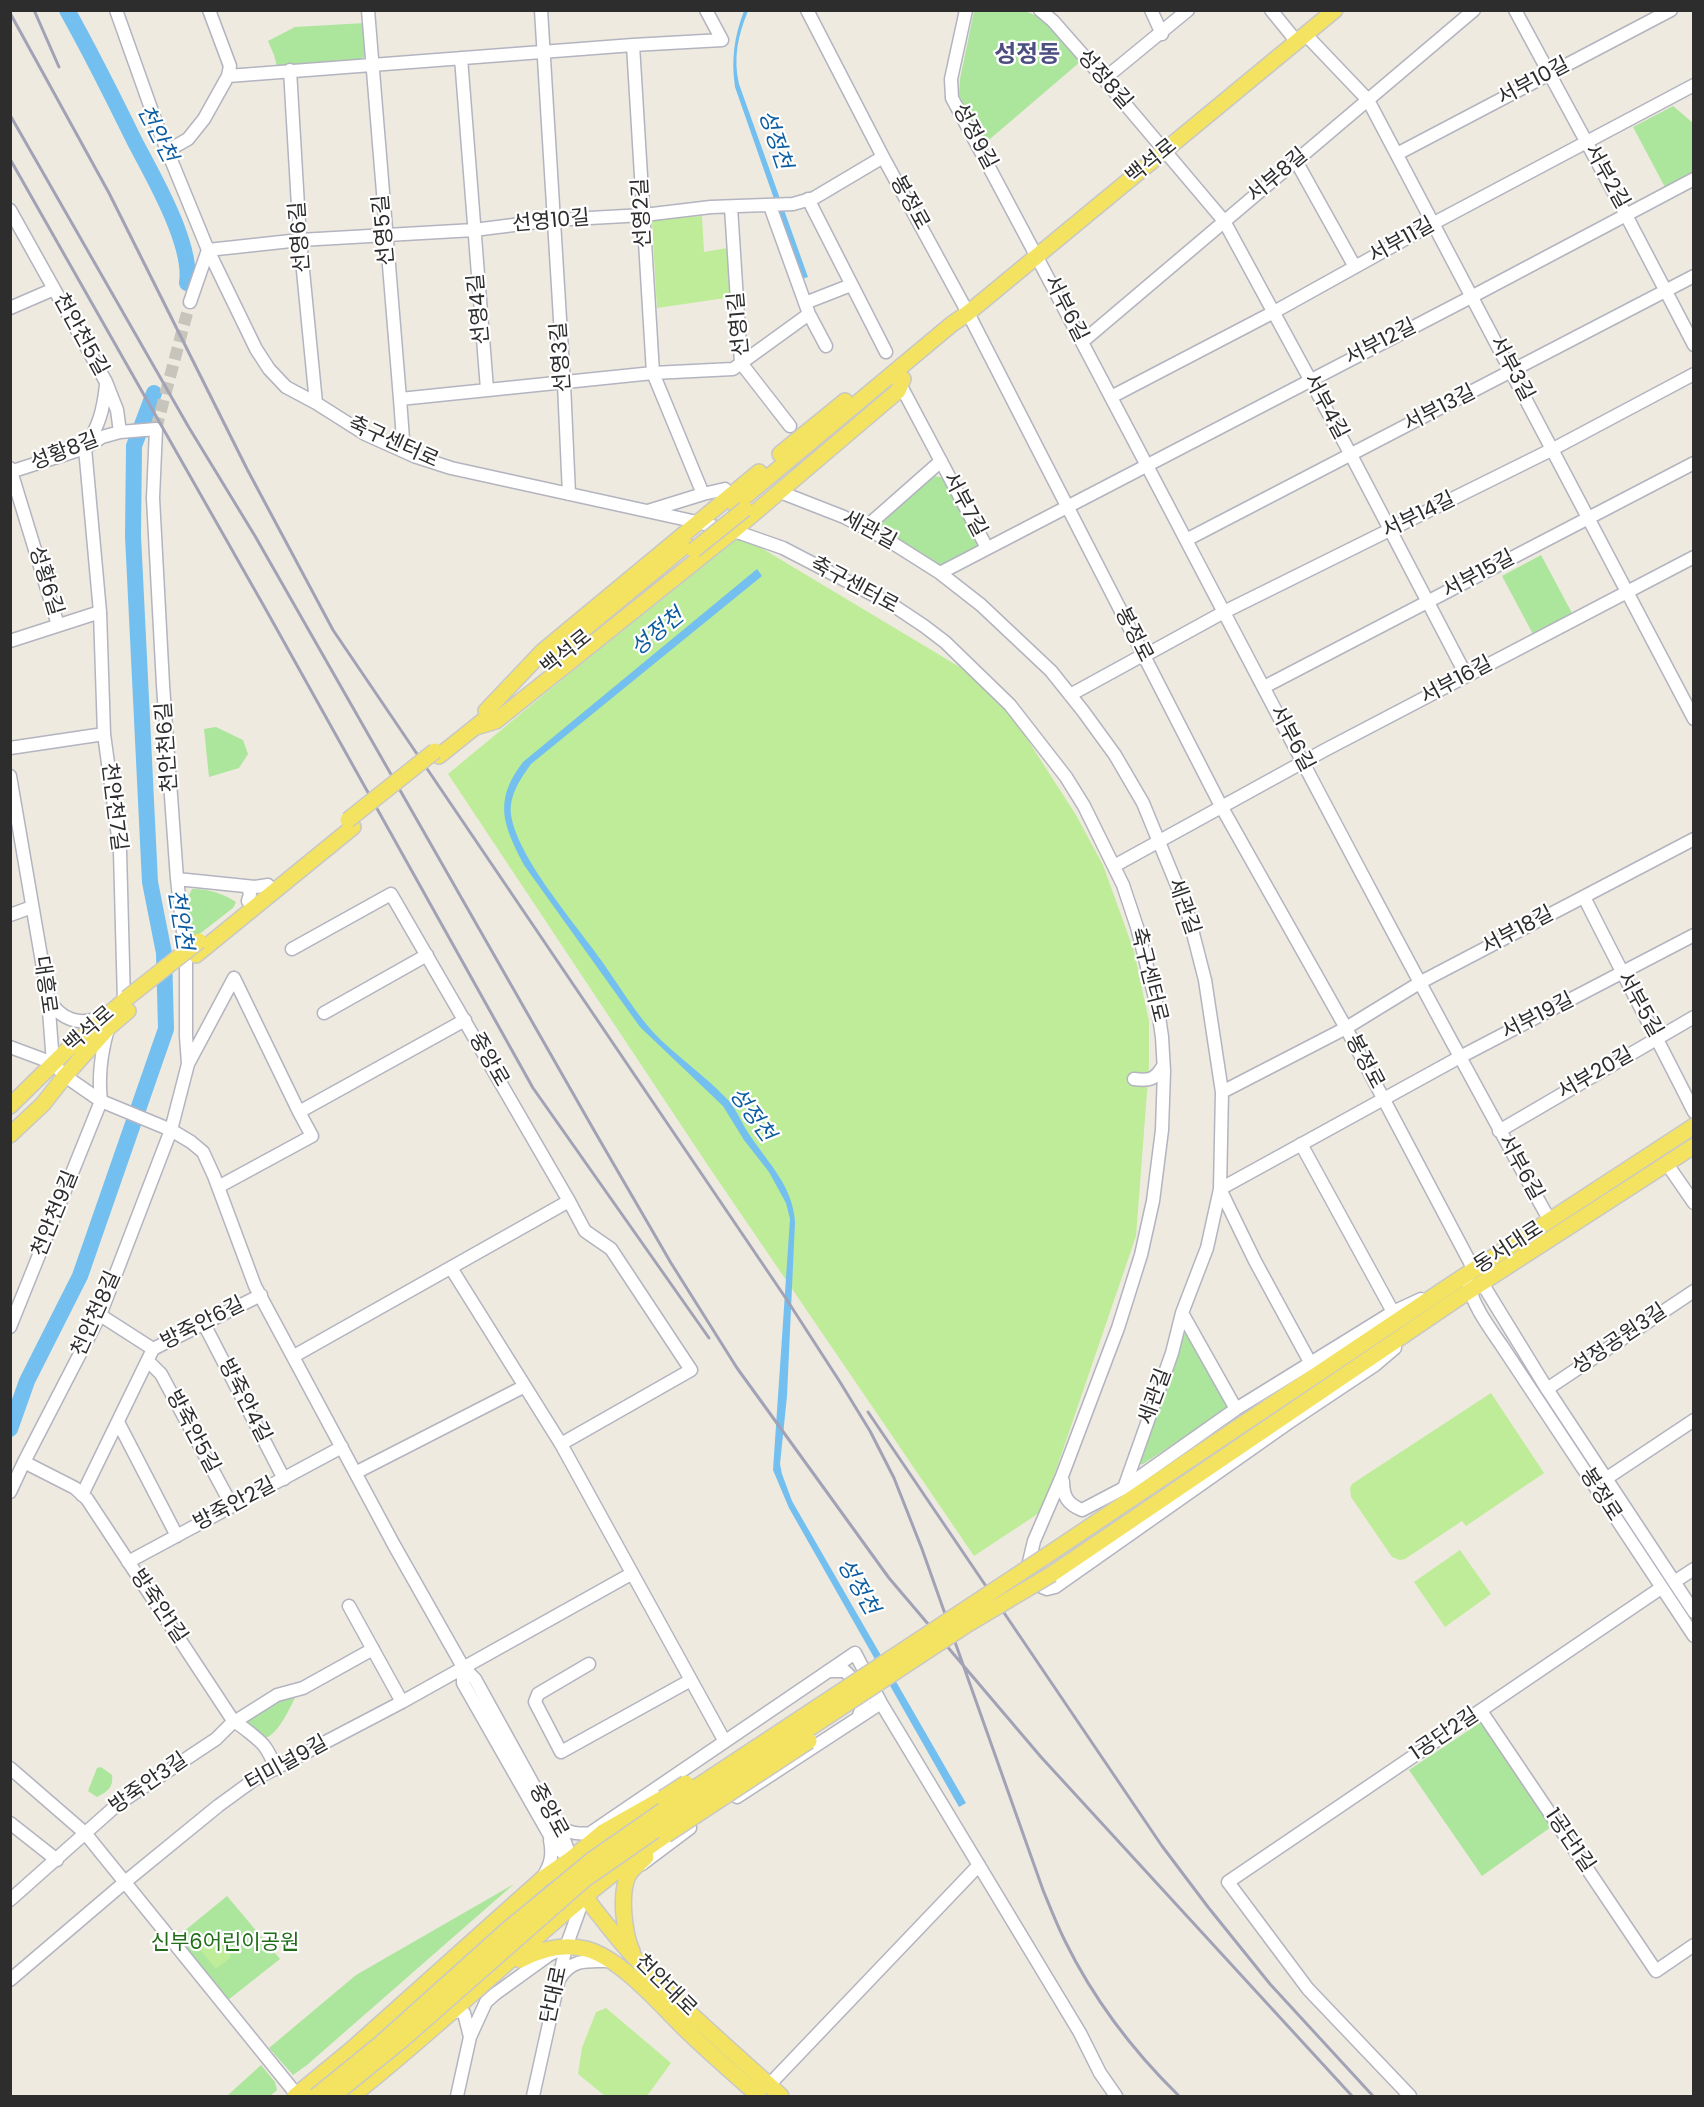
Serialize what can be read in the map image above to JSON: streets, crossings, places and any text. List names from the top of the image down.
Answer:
{
  "streets": {
    "main road": ["백석로", "동서대로", "천안대로"],
    "street": [
      "성정8길",
      "서부10길",
      "성정9길",
      "서부8길",
      "서부2길",
      "봉정로",
      "선영2길",
      "선영10길",
      "선영5길",
      "선영6길",
      "서부11길",
      "선영4길",
      "서부6길",
      "선영1길",
      "천안천5길",
      "서부12길",
      "선영3길",
      "서부3길",
      "서부4길",
      "서부13길",
      "축구센터로",
      "성황8길",
      "서부7길",
      "서부14길",
      "세관길",
      "서부15길",
      "성황6길",
      "서부16길",
      "천안천6길",
      "천안천7길",
      "서부18길",
      "대흥로",
      "서부5길",
      "서부19길",
      "중앙로",
      "서부20길",
      "천안천9길",
      "천안천8길",
      "방죽안6길",
      "성정공원3길",
      "방죽안4길",
      "방죽안5길",
      "방죽안2길",
      "방죽안1길",
      "1공단2길",
      "터미널9길",
      "방죽안3길",
      "1공단1길",
      "단대로"
    ]
  },
  "crossings": [
    ["성정8길", "백석로"],
    ["성정8길", "서부4길"],
    ["서부10길", "서부2길"],
    ["서부10길", "서부3길"],
    ["성정9길", "백석로"],
    ["성정9길", "서부6길"],
    ["백석로", "봉정로"],
    ["백석로", "서부6길"],
    ["백석로", "서부3길"],
    ["백석로", "서부4길"],
    ["백석로", "서부7길"],
    ["백석로", "천안천7길"],
    ["백석로", "대흥로"],
    ["서부8길", "서부6길"],
    ["서부8길", "서부3길"],
    ["서부8길", "서부4길"],
    ["서부2길", "서부11길"],
    ["서부2길", "서부12길"],
    ["서부2길", "서부13길"],
    ["봉정로", "선영10길"],
    ["봉정로", "서부12길"],
    ["봉정로", "축구센터로"],
    ["봉정로", "서부14길"],
    ["봉정로", "서부16길"],
    ["봉정로", "서부18길"],
    ["봉정로", "서부19길"],
    ["봉정로", "동서대로"],
    ["봉정로", "성정공원3길"],
    ["봉정로", "1공단2길"],
    ["선영2길", "선영10길"],
    ["선영10길", "선영5길"],
    ["선영10길", "선영6길"],
    ["선영10길", "선영4길"],
    ["선영10길", "선영1길"],
    ["선영10길", "선영3길"],
    ["선영10길", "축구센터로"],
    ["선영5길", "축구센터로"],
    ["선영6길", "축구센터로"],
    ["서부11길", "서부6길"],
    ["서부11길", "서부3길"],
    ["서부11길", "서부4길"],
    ["서부6길", "서부12길"],
    ["서부6길", "서부13길"],
    ["서부6길", "서부14길"],
    ["서부6길", "서부15길"],
    ["서부6길", "서부16길"],
    ["서부6길", "서부18길"],
    ["서부6길", "서부19길"],
    ["서부6길", "서부20길"],
    ["서부6길", "동서대로"],
    ["천안천5길", "성황8길"],
    ["천안천5길", "천안천6길"],
    ["서부12길", "서부3길"],
    ["서부12길", "서부4길"],
    ["서부12길", "서부7길"],
    ["서부12길", "세관길"],
    ["선영3길", "축구센터로"],
    ["서부3길", "서부13길"],
    ["서부3길", "서부14길"],
    ["서부3길", "서부15길"],
    ["서부3길", "서부16길"],
    ["서부4길", "서부13길"],
    ["서부4길", "서부14길"],
    ["서부4길", "서부15길"],
    ["서부4길", "서부16길"],
    ["축구센터로", "서부16길"],
    ["축구센터로", "동서대로"],
    ["성황8길", "성황6길"],
    ["성황8길", "천안천6길"],
    ["성황8길", "천안천7길"],
    ["서부7길", "세관길"],
    ["서부14길", "세관길"],
    ["세관길", "서부16길"],
    ["세관길", "서부18길"],
    ["세관길", "서부19길"],
    ["천안천6길", "중앙로"],
    ["천안천6길", "천안천8길"],
    ["서부18길", "서부5길"],
    ["서부5길", "서부19길"],
    ["서부5길", "서부20길"],
    ["중앙로", "천안천9길"],
    ["중앙로", "천안천8길"],
    ["중앙로", "방죽안6길"],
    ["중앙로", "방죽안2길"],
    ["중앙로", "터미널9길"],
    ["중앙로", "천안대로"],
    ["천안천8길", "방죽안1길"],
    ["방죽안6길", "방죽안4길"],
    ["방죽안6길", "방죽안5길"],
    ["방죽안6길", "방죽안1길"],
    ["방죽안4길", "방죽안2길"],
    ["방죽안5길", "방죽안2길"],
    ["방죽안2길", "방죽안1길"],
    ["방죽안1길", "터미널9길"],
    ["방죽안1길", "방죽안3길"],
    ["1공단2길", "1공단1길"],
    ["천안대로", "단대로"]
  ],
  "districts": ["성정동"],
  "water": ["천안천", "성정천"],
  "parks": ["신부6어린이공원"]
}
